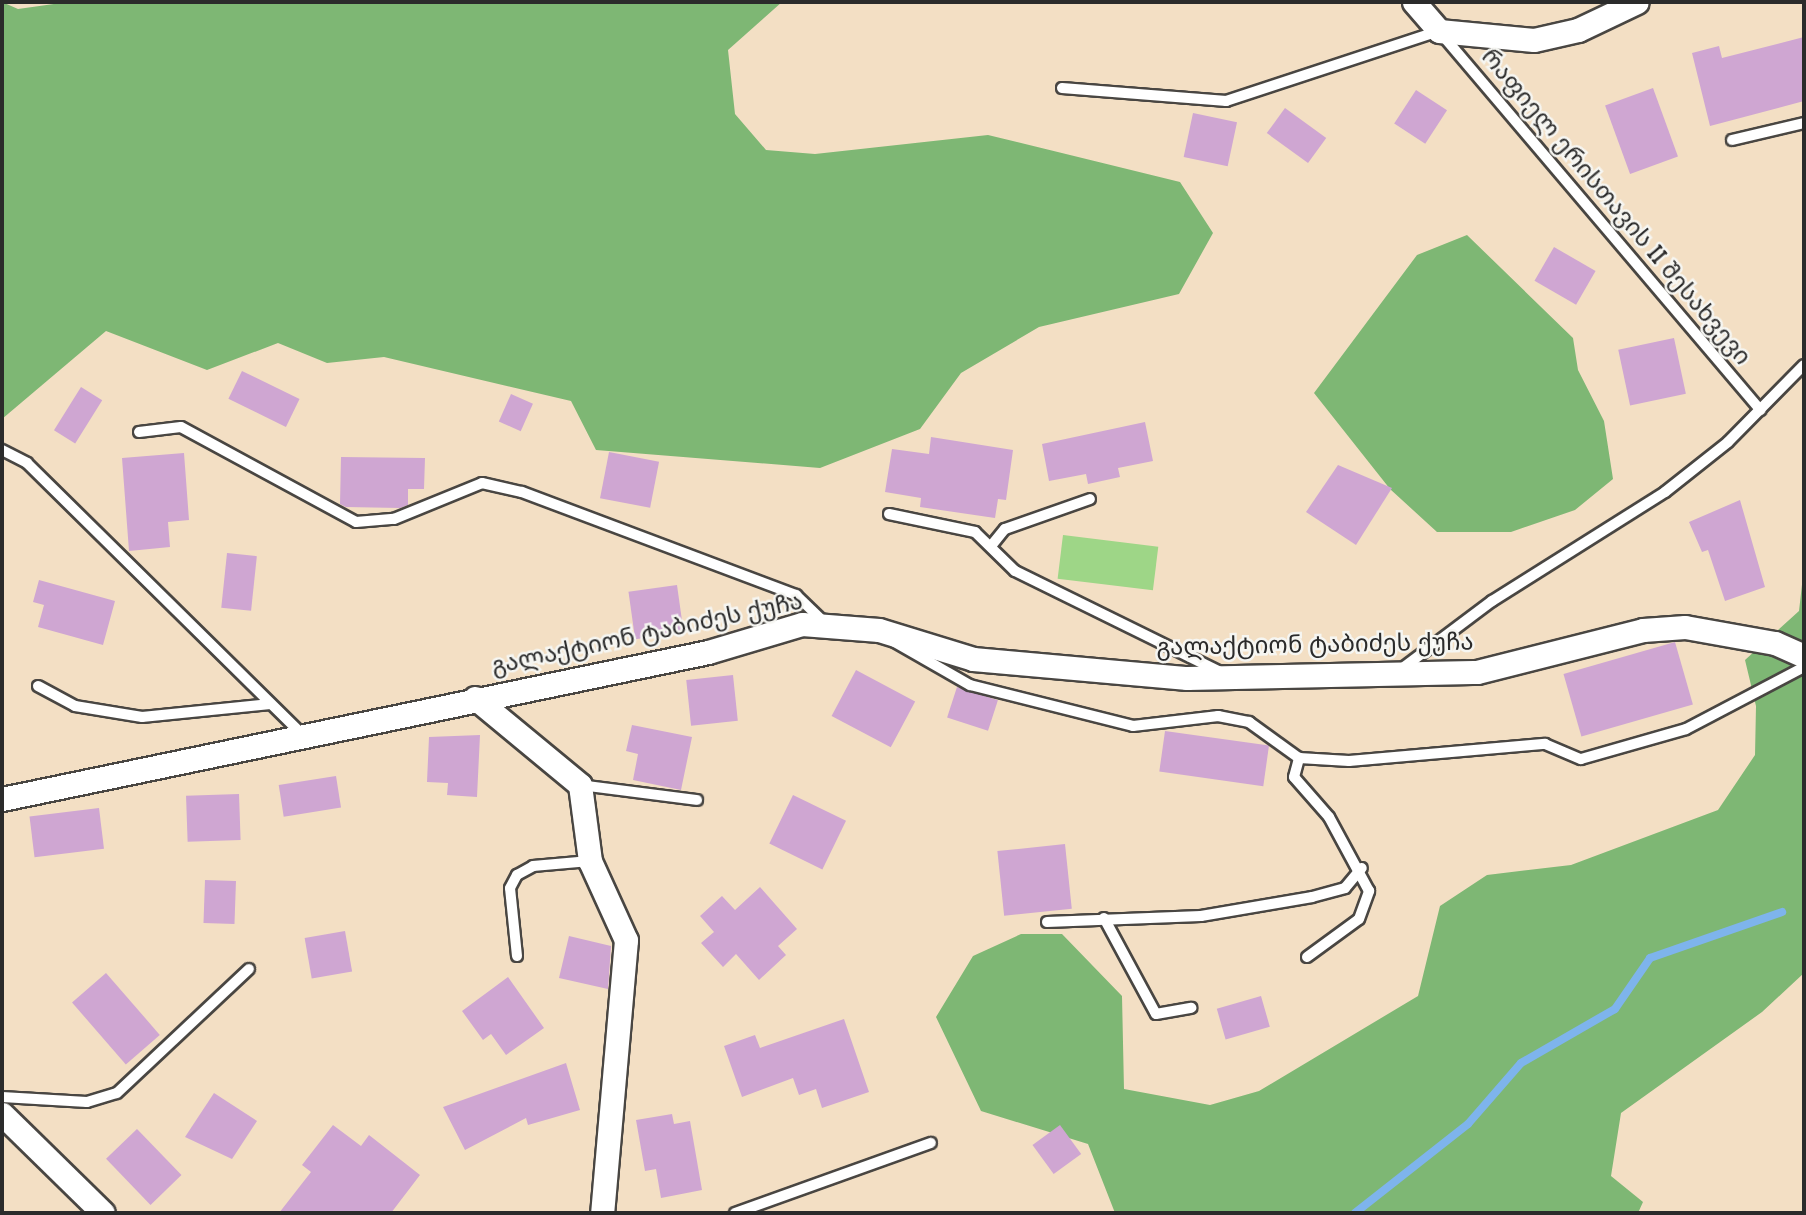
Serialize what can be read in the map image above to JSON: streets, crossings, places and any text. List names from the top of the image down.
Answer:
{
  "streets": {
    "street": ["გალაქტიონ ტაბიძეს ქუჩა"],
    "lane": ["რაფიელ ერისთავის II შესახვევი"]
  }
}
